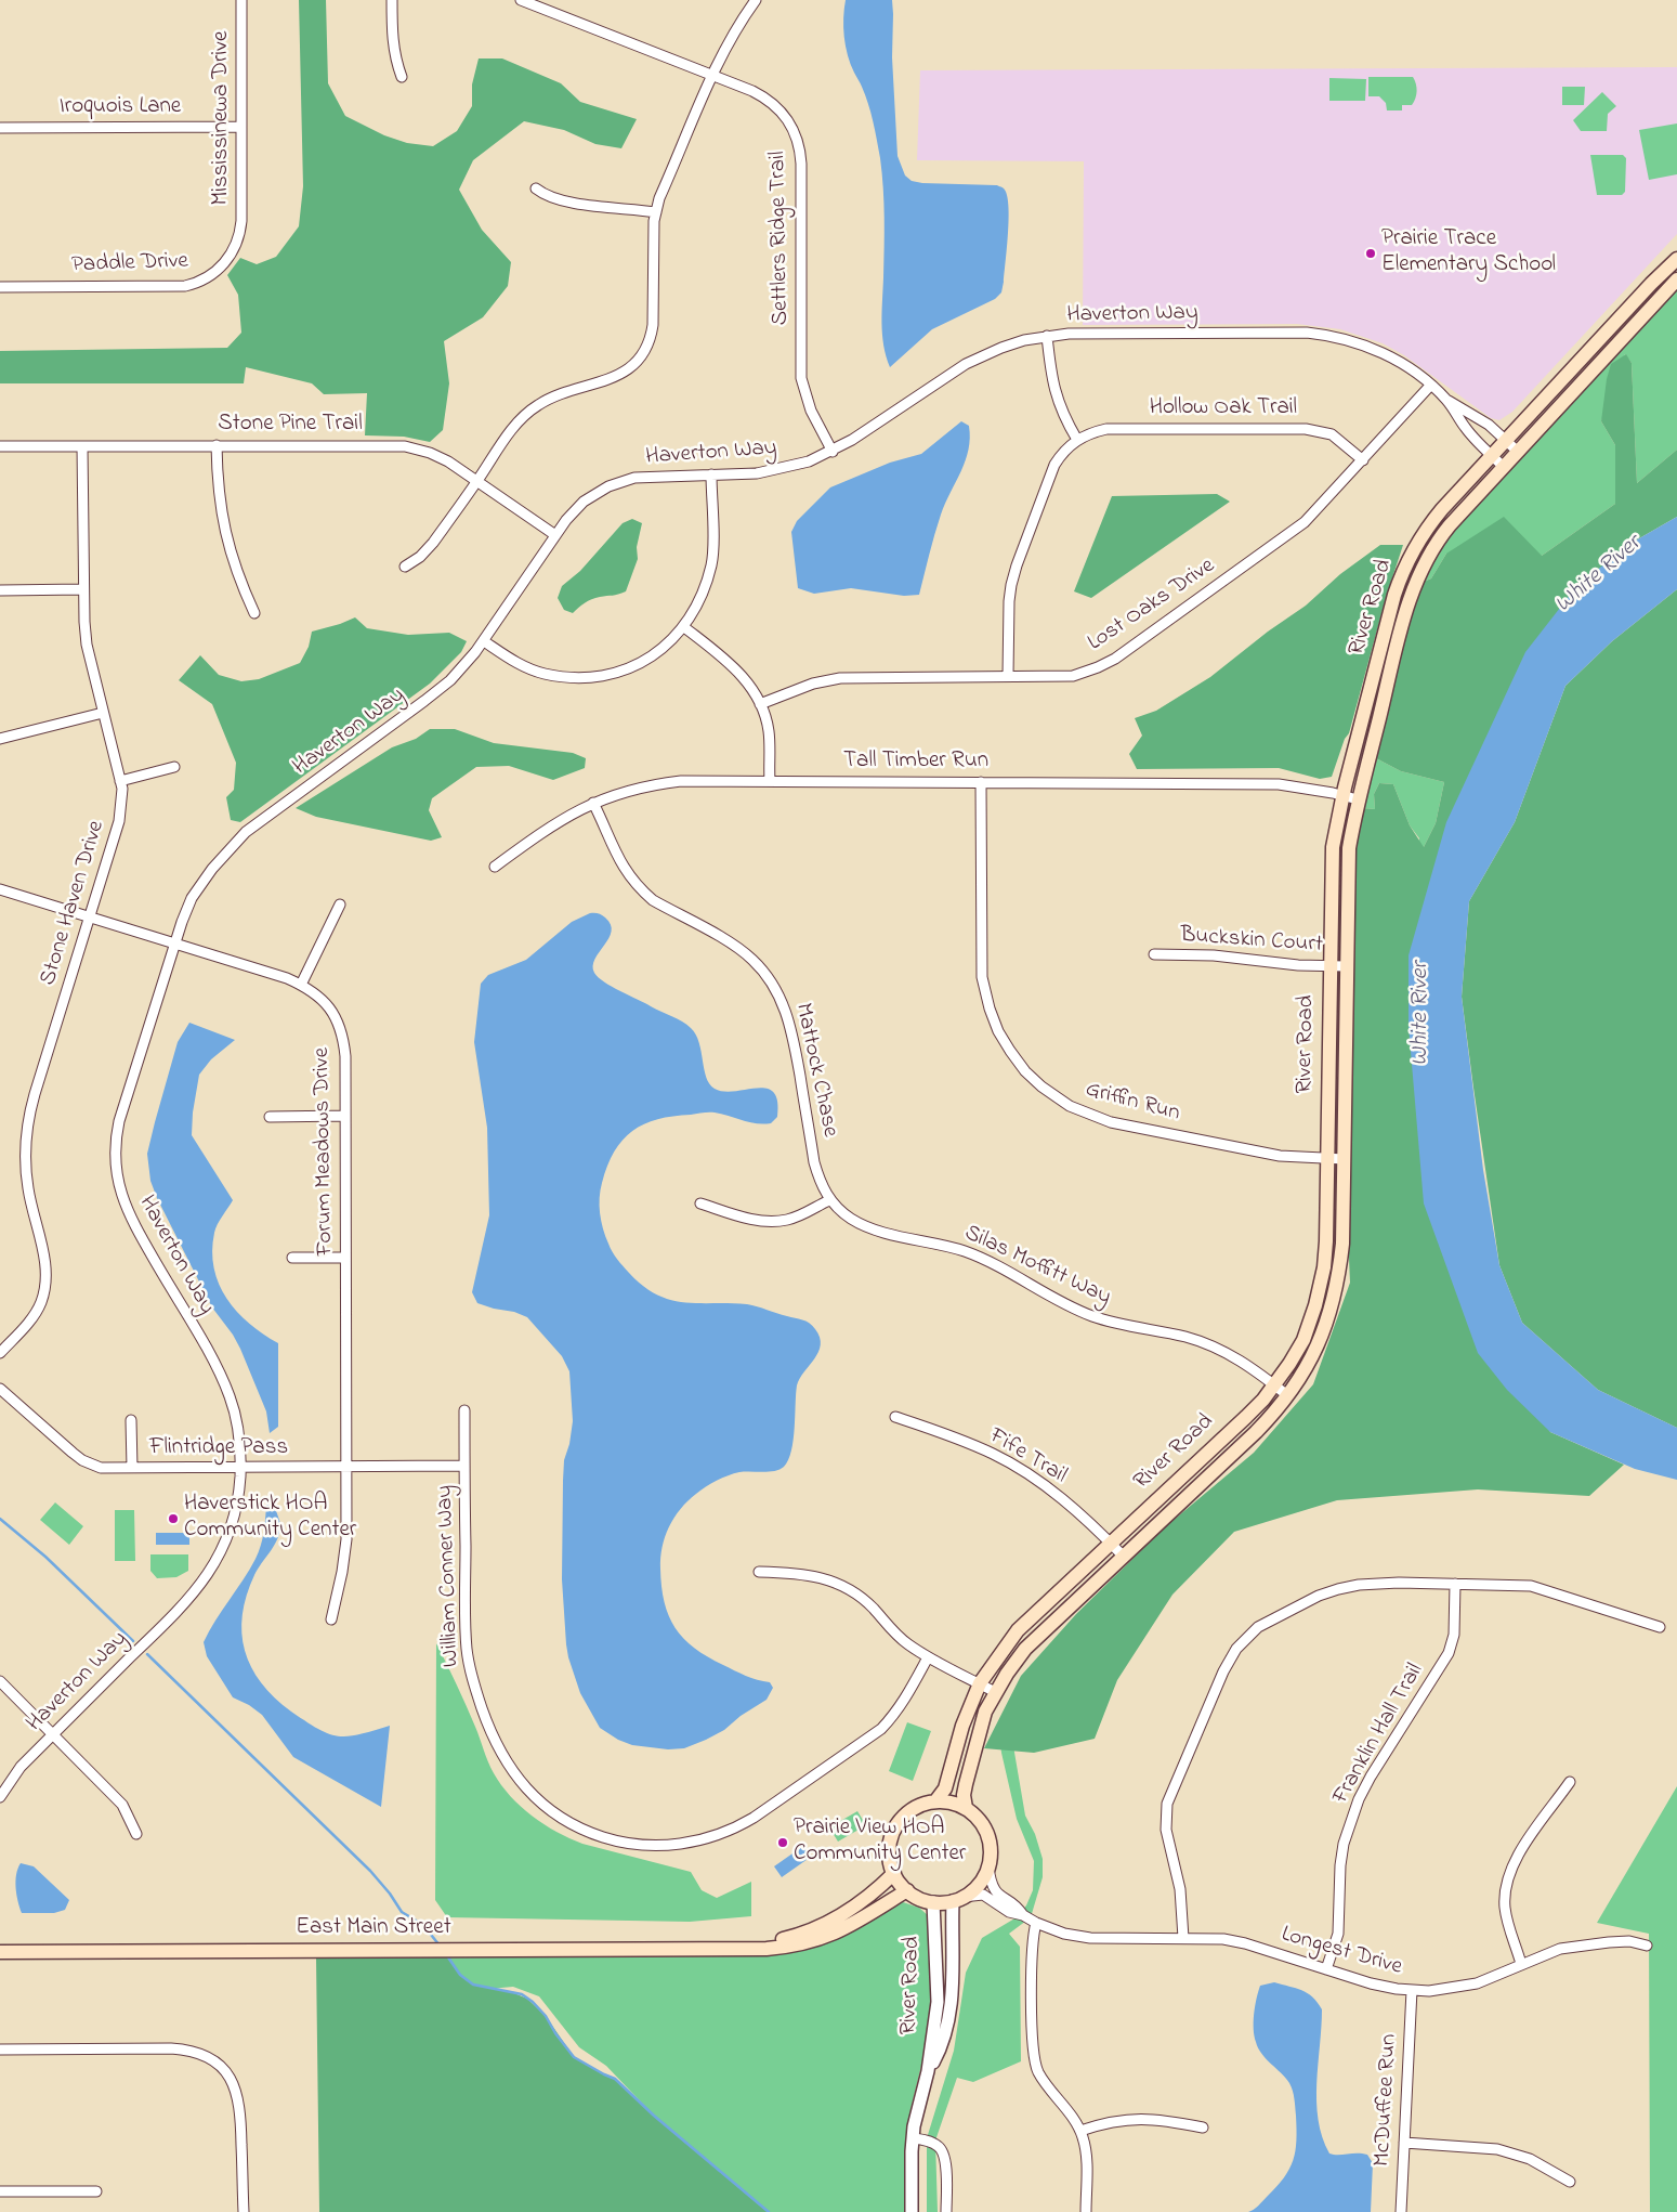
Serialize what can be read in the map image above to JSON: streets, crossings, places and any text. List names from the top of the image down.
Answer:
{
  "streets": {
    "main road": ["River Road", "East Main Street"],
    "street": [
      "Iroquois Lane",
      "Mississinewa Drive",
      "Settlers Ridge Trail",
      "Paddle Drive",
      "Haverton Way",
      "Hollow Oak Trail",
      "Stone Pine Trail",
      "Lost Oaks Drive",
      "Tall Timber Run",
      "Stone Haven Drive",
      "Buckskin Court",
      "Mattock Chase",
      "Griffin Run",
      "Forum Meadows Drive",
      "Silas Moffitt Way",
      "Flintridge Pass",
      "Fife Trail",
      "William Conner Way",
      "Franklin Hall Trail",
      "Longest Drive",
      "McDuffee Run"
    ]
  },
  "crossings": [
    ["Iroquois Lane", "Mississinewa Drive"],
    ["Mississinewa Drive", "Paddle Drive"],
    ["Settlers Ridge Trail", "Haverton Way"],
    ["Haverton Way", "Stone Pine Trail"],
    ["Haverton Way", "Lost Oaks Drive"],
    ["Haverton Way", "River Road"],
    ["Haverton Way", "Forum Meadows Drive"],
    ["Haverton Way", "Flintridge Pass"],
    ["Hollow Oak Trail", "Lost Oaks Drive"],
    ["Stone Pine Trail", "Stone Haven Drive"],
    ["River Road", "Tall Timber Run"],
    ["River Road", "Buckskin Court"],
    ["River Road", "Griffin Run"],
    ["River Road", "Silas Moffitt Way"],
    ["River Road", "Fife Trail"],
    ["River Road", "East Main Street"],
    ["River Road", "Longest Drive"],
    ["Tall Timber Run", "Mattock Chase"],
    ["Tall Timber Run", "Griffin Run"],
    ["Stone Haven Drive", "Forum Meadows Drive"],
    ["Mattock Chase", "Silas Moffitt Way"],
    ["Forum Meadows Drive", "Flintridge Pass"],
    ["Flintridge Pass", "William Conner Way"],
    ["Franklin Hall Trail", "Longest Drive"],
    ["East Main Street", "Longest Drive"],
    ["Longest Drive", "McDuffee Run"]
  ],
  "water": ["White River"],
  "places": ["Prairie Trace Elementary School", "Haverstick HOA Community Center", "Prairie View HOA Community Center"]
}
